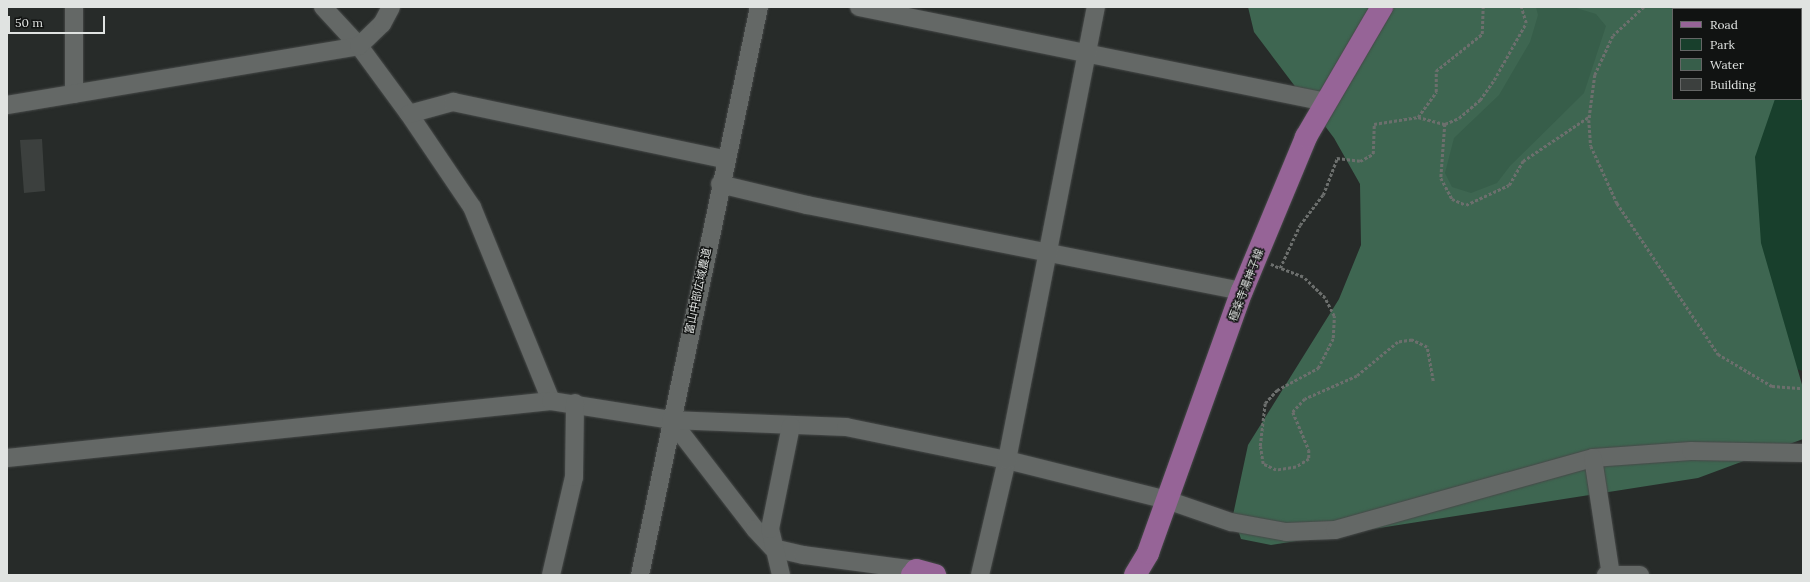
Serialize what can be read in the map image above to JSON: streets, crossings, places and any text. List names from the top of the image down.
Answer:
{
  "streets": {
    "main road": ["極楽寺湯神子線"],
    "street": ["富山中部広域農道"]
  },
  "legend": [
    "Road",
    "Park",
    "Water",
    "Building"
  ],
  "scale_bar": "50 m"
}
